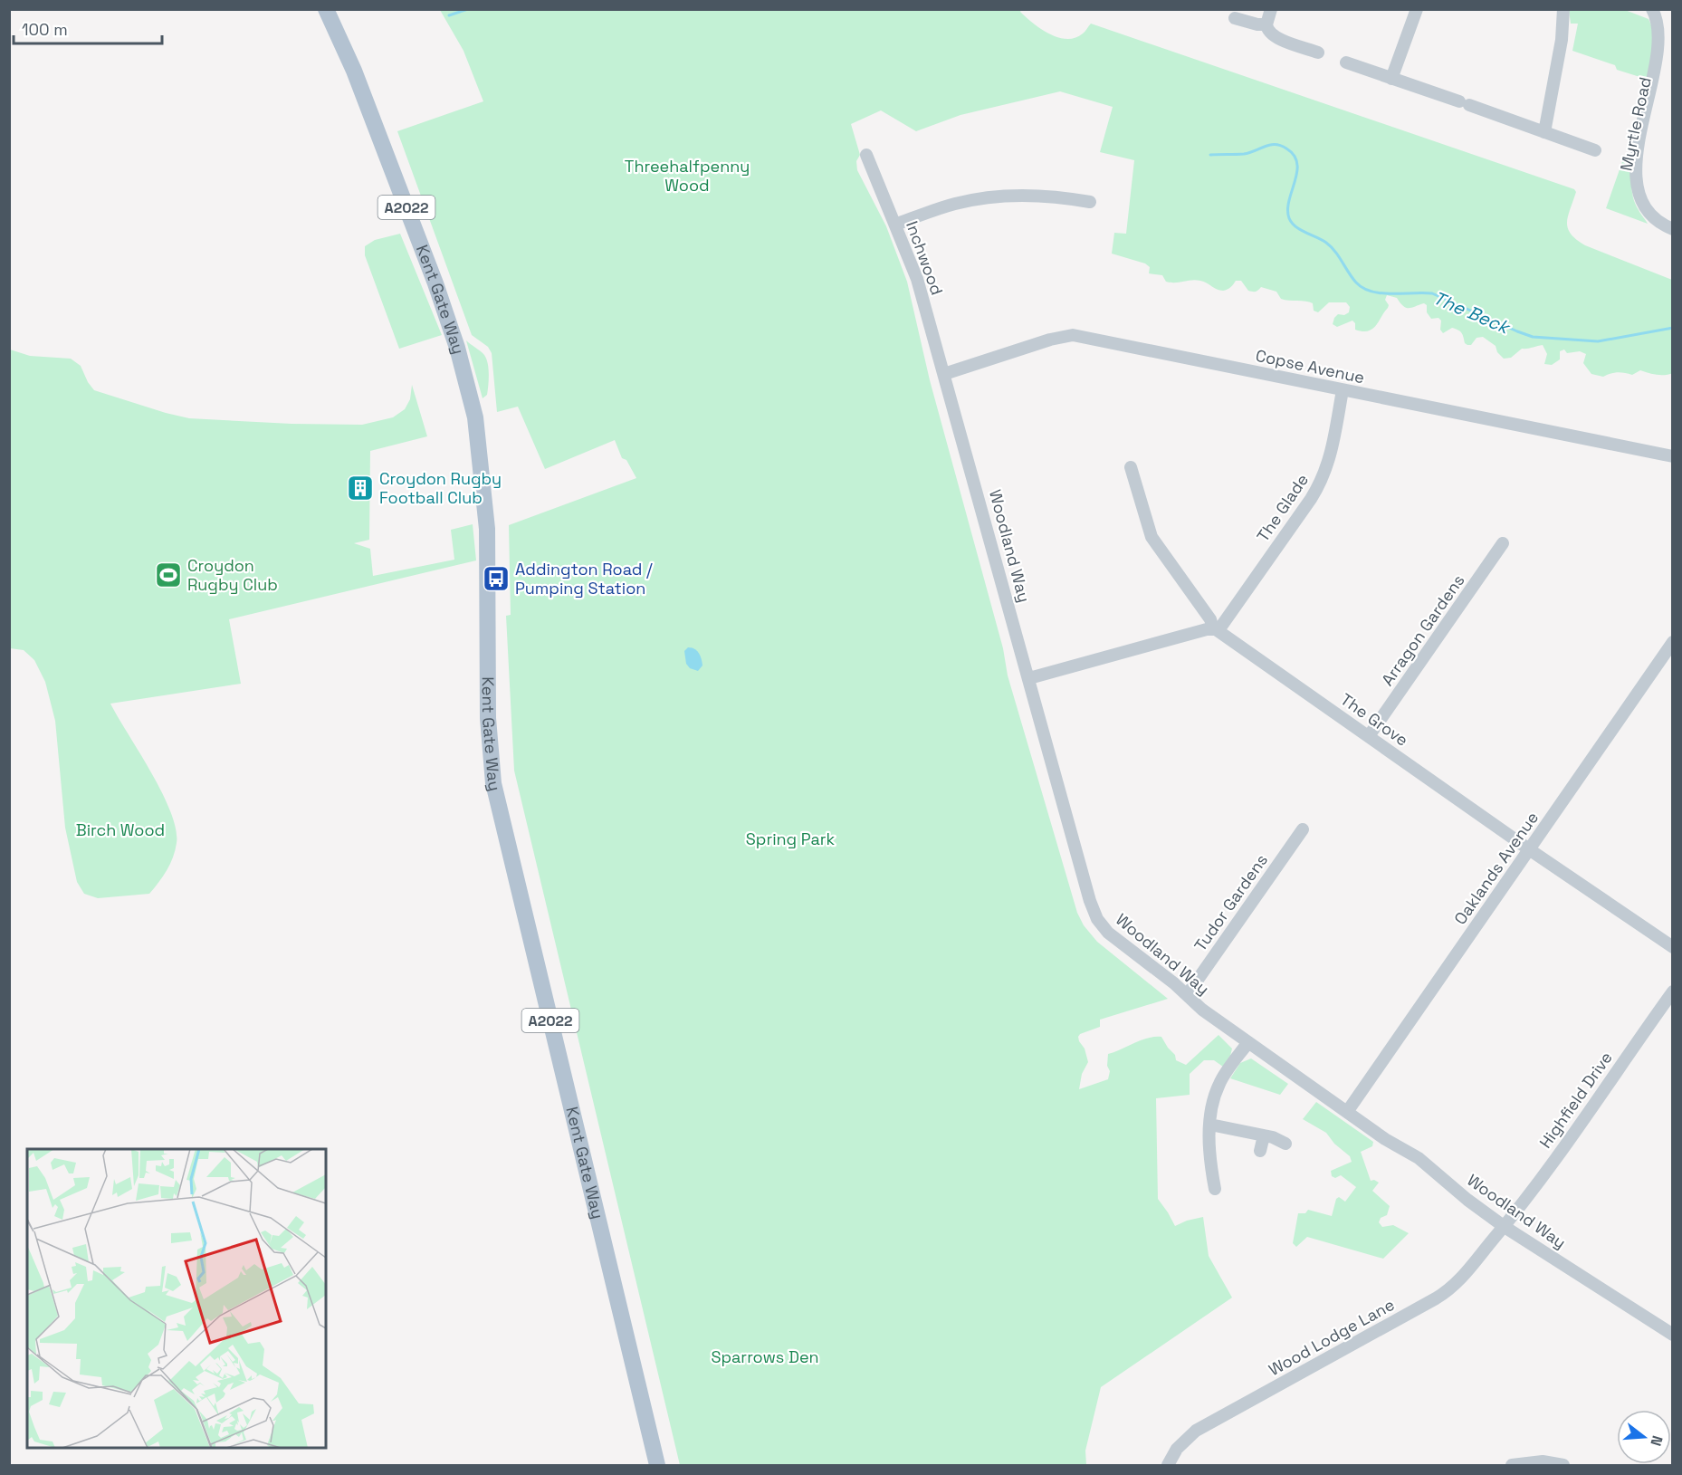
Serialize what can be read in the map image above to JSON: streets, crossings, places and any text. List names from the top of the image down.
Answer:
{
  "streets": {
    "main road": ["A2022", "Kent Gate Way"],
    "street": [
      "Myrtle Road",
      "Inchwood",
      "Copse Avenue",
      "The Glade",
      "Woodland Way",
      "Arragon Gardens",
      "The Grove",
      "Oaklands Avenue",
      "Tudor Gardens",
      "Highfield Drive",
      "Wood Lodge Lane"
    ]
  },
  "crossings": [
    ["Inchwood", "Copse Avenue"],
    ["Inchwood", "Woodland Way"],
    ["Copse Avenue", "The Glade"],
    ["Copse Avenue", "Woodland Way"],
    ["The Glade", "The Grove"],
    ["Woodland Way", "Oaklands Avenue"],
    ["Woodland Way", "Tudor Gardens"],
    ["Woodland Way", "Highfield Drive"],
    ["Woodland Way", "Wood Lodge Lane"],
    ["Arragon Gardens", "The Grove"],
    ["The Grove", "Oaklands Avenue"],
    ["Highfield Drive", "Wood Lodge Lane"]
  ],
  "water": ["The Beck"],
  "parks": [
    "Threehalfpenny Wood",
    "Birch Wood",
    "Spring Park",
    "Sparrows Den"
  ],
  "places": {
    "building": ["Croydon Rugby Football Club"],
    "sports": ["Croydon Rugby Club"],
    "bus stop": ["Addington Road / Pumping Station"]
  },
  "scale_bar": "100 m",
  "north": "right"
}
